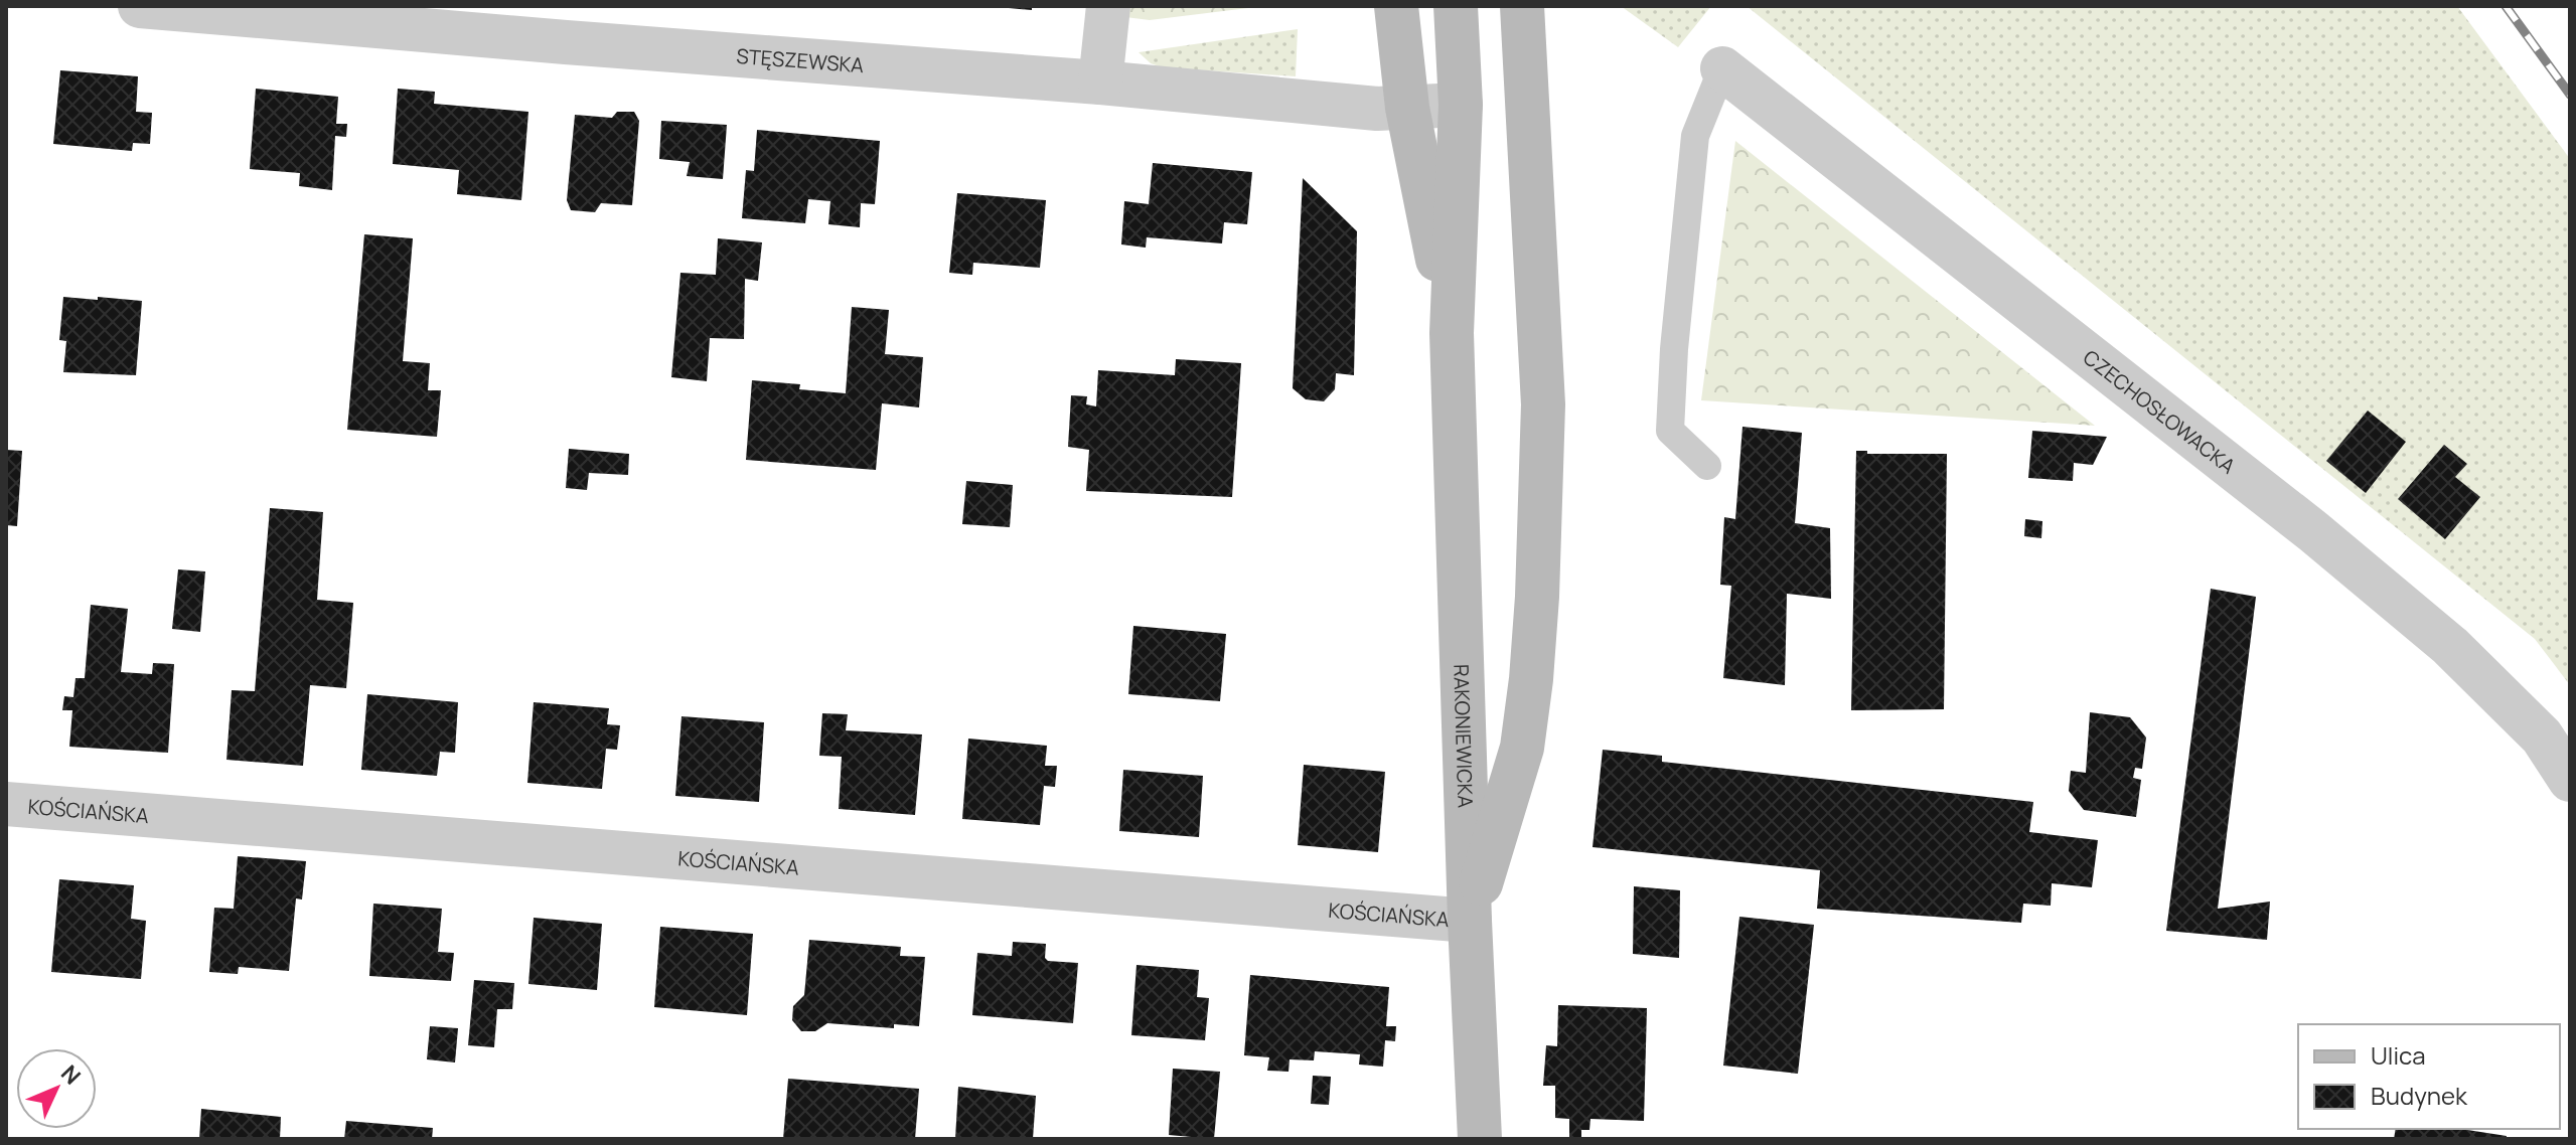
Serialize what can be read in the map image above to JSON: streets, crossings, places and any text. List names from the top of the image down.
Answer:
{
  "streets": {
    "street": [
      "STĘSZEWSKA",
      "CZECHOSŁOWACKA",
      "RAKONIEWICKA",
      "KOŚCIAŃSKA"
    ]
  },
  "crossings": [
    ["STĘSZEWSKA", "RAKONIEWICKA"],
    ["RAKONIEWICKA", "KOŚCIAŃSKA"]
  ],
  "legend": ["Ulica", "Budynek"],
  "north": "top right"
}
